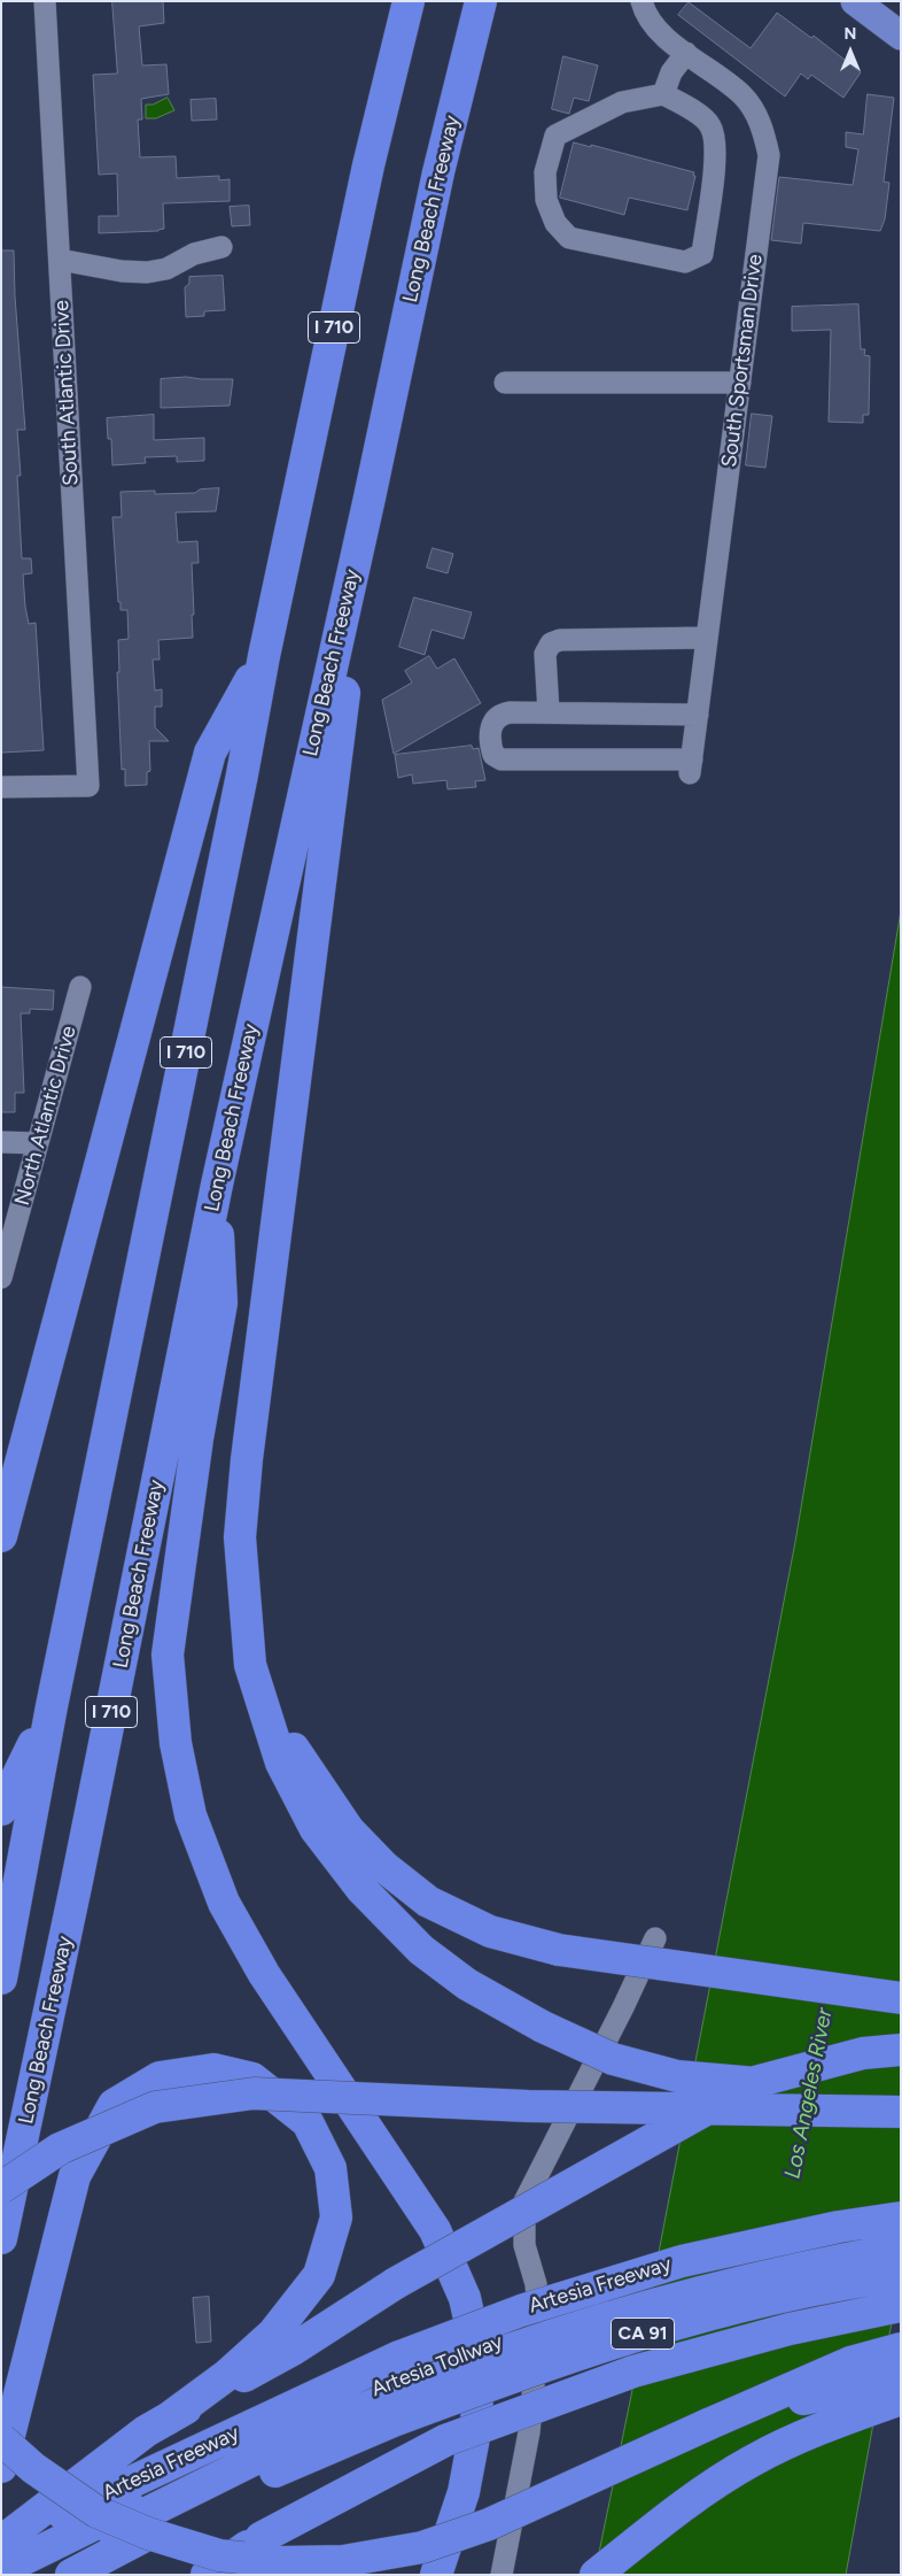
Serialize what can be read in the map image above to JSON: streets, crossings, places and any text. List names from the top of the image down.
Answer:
{
  "streets": {
    "highway": [
      "Long Beach Freeway",
      "I 710",
      "Artesia Freeway",
      "CA 91",
      "Artesia Tollway"
    ],
    "street": ["South Sportsman Drive", "South Atlantic Drive", "North Atlantic Drive"]
  },
  "crossings": [
    ["Artesia Freeway", "Artesia Tollway"]
  ],
  "water": ["Los Angeles River"],
  "north": "top"
}
